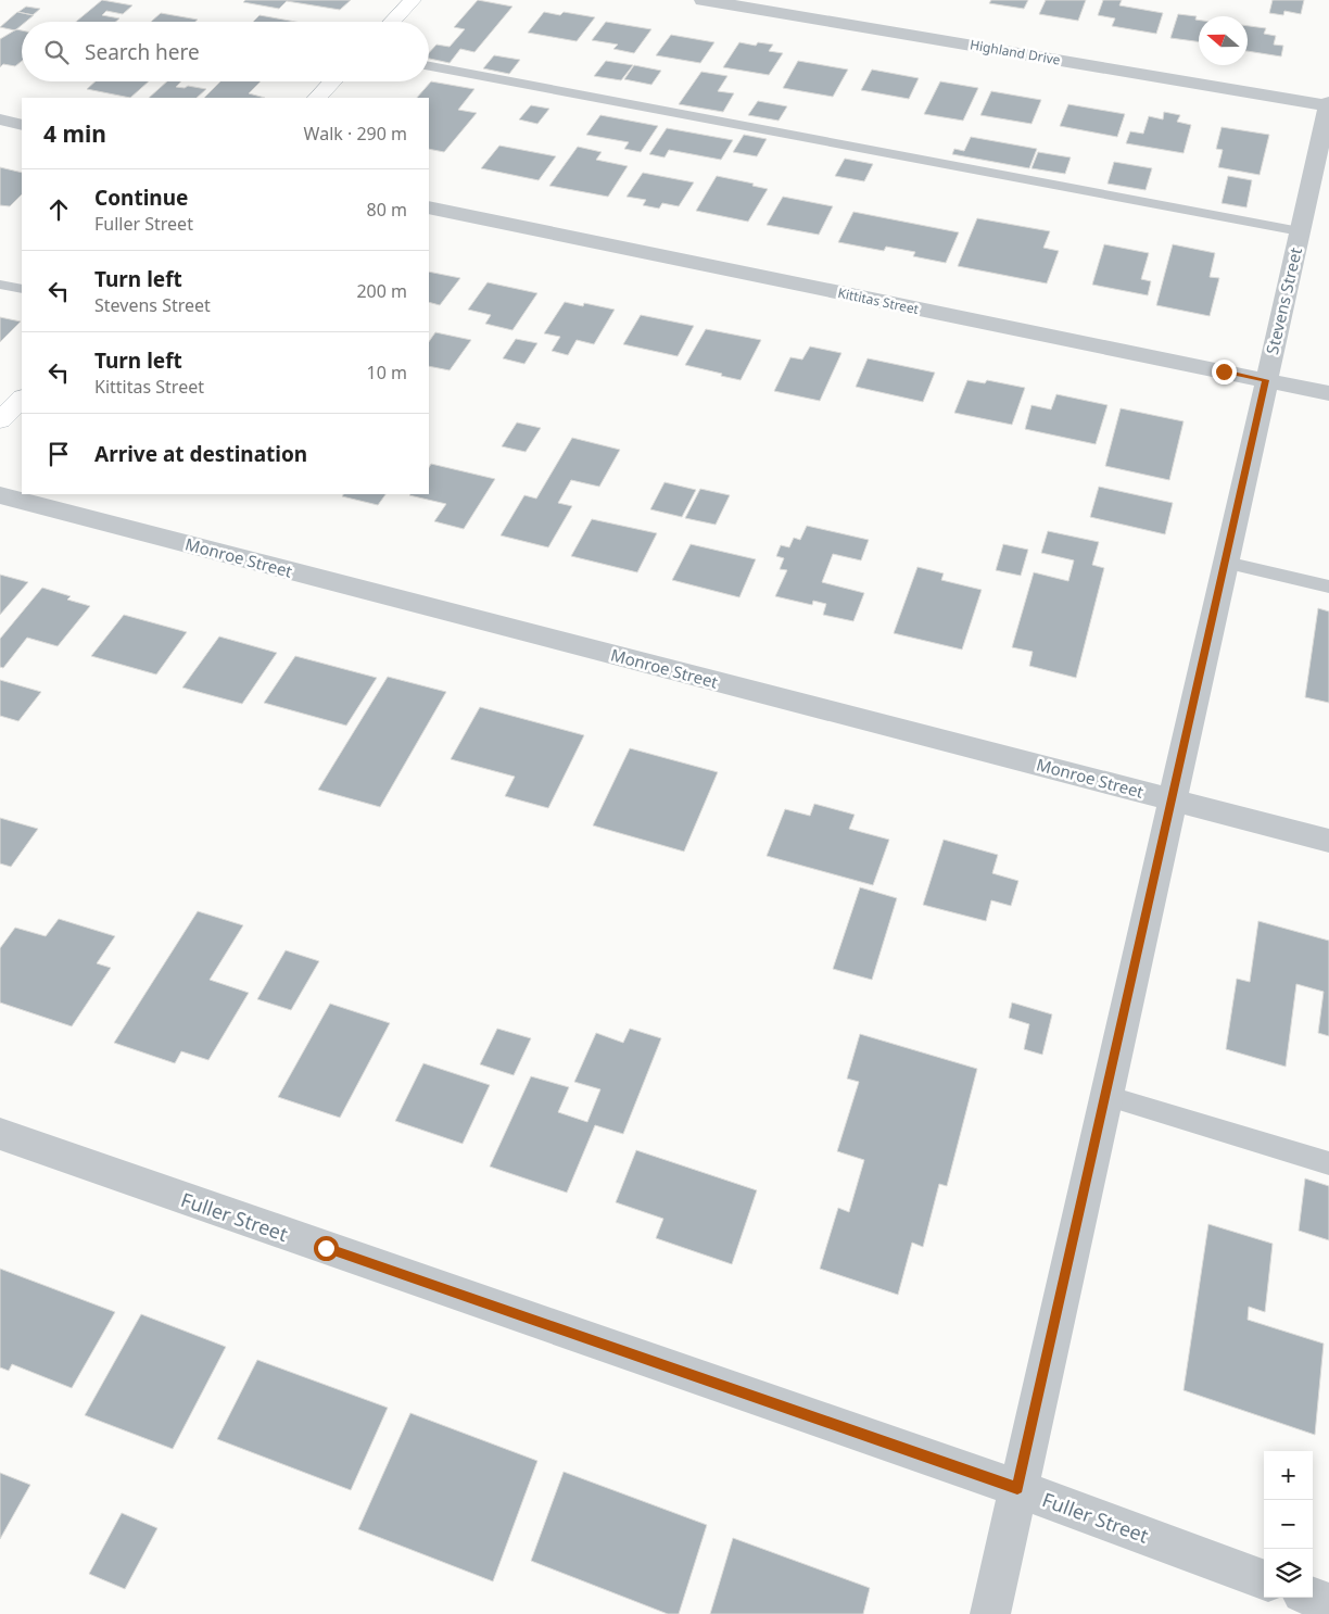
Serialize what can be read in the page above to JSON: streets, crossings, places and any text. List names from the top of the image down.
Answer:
{
  "streets": {
    "street": [
      "Highland Drive",
      "Kittitas Street",
      "Stevens Street",
      "Monroe Street",
      "Fuller Street"
    ]
  },
  "crossings": [
    ["Highland Drive", "Stevens Street"],
    ["Kittitas Street", "Stevens Street"],
    ["Stevens Street", "Monroe Street"],
    ["Stevens Street", "Fuller Street"]
  ],
  "north": "left",
  "page": {
    "search": "Search here",
    "heading": ["4 min", "Walk · 290 m"],
    "list": [
      ["Continue", "Fuller Street", "80 m"],
      ["Turn left", "Stevens Street", "200 m"],
      ["Turn left", "Kittitas Street", "10 m"],
      "Arrive at destination"
    ],
    "map_buttons": ["+", "−"]
  }
}
